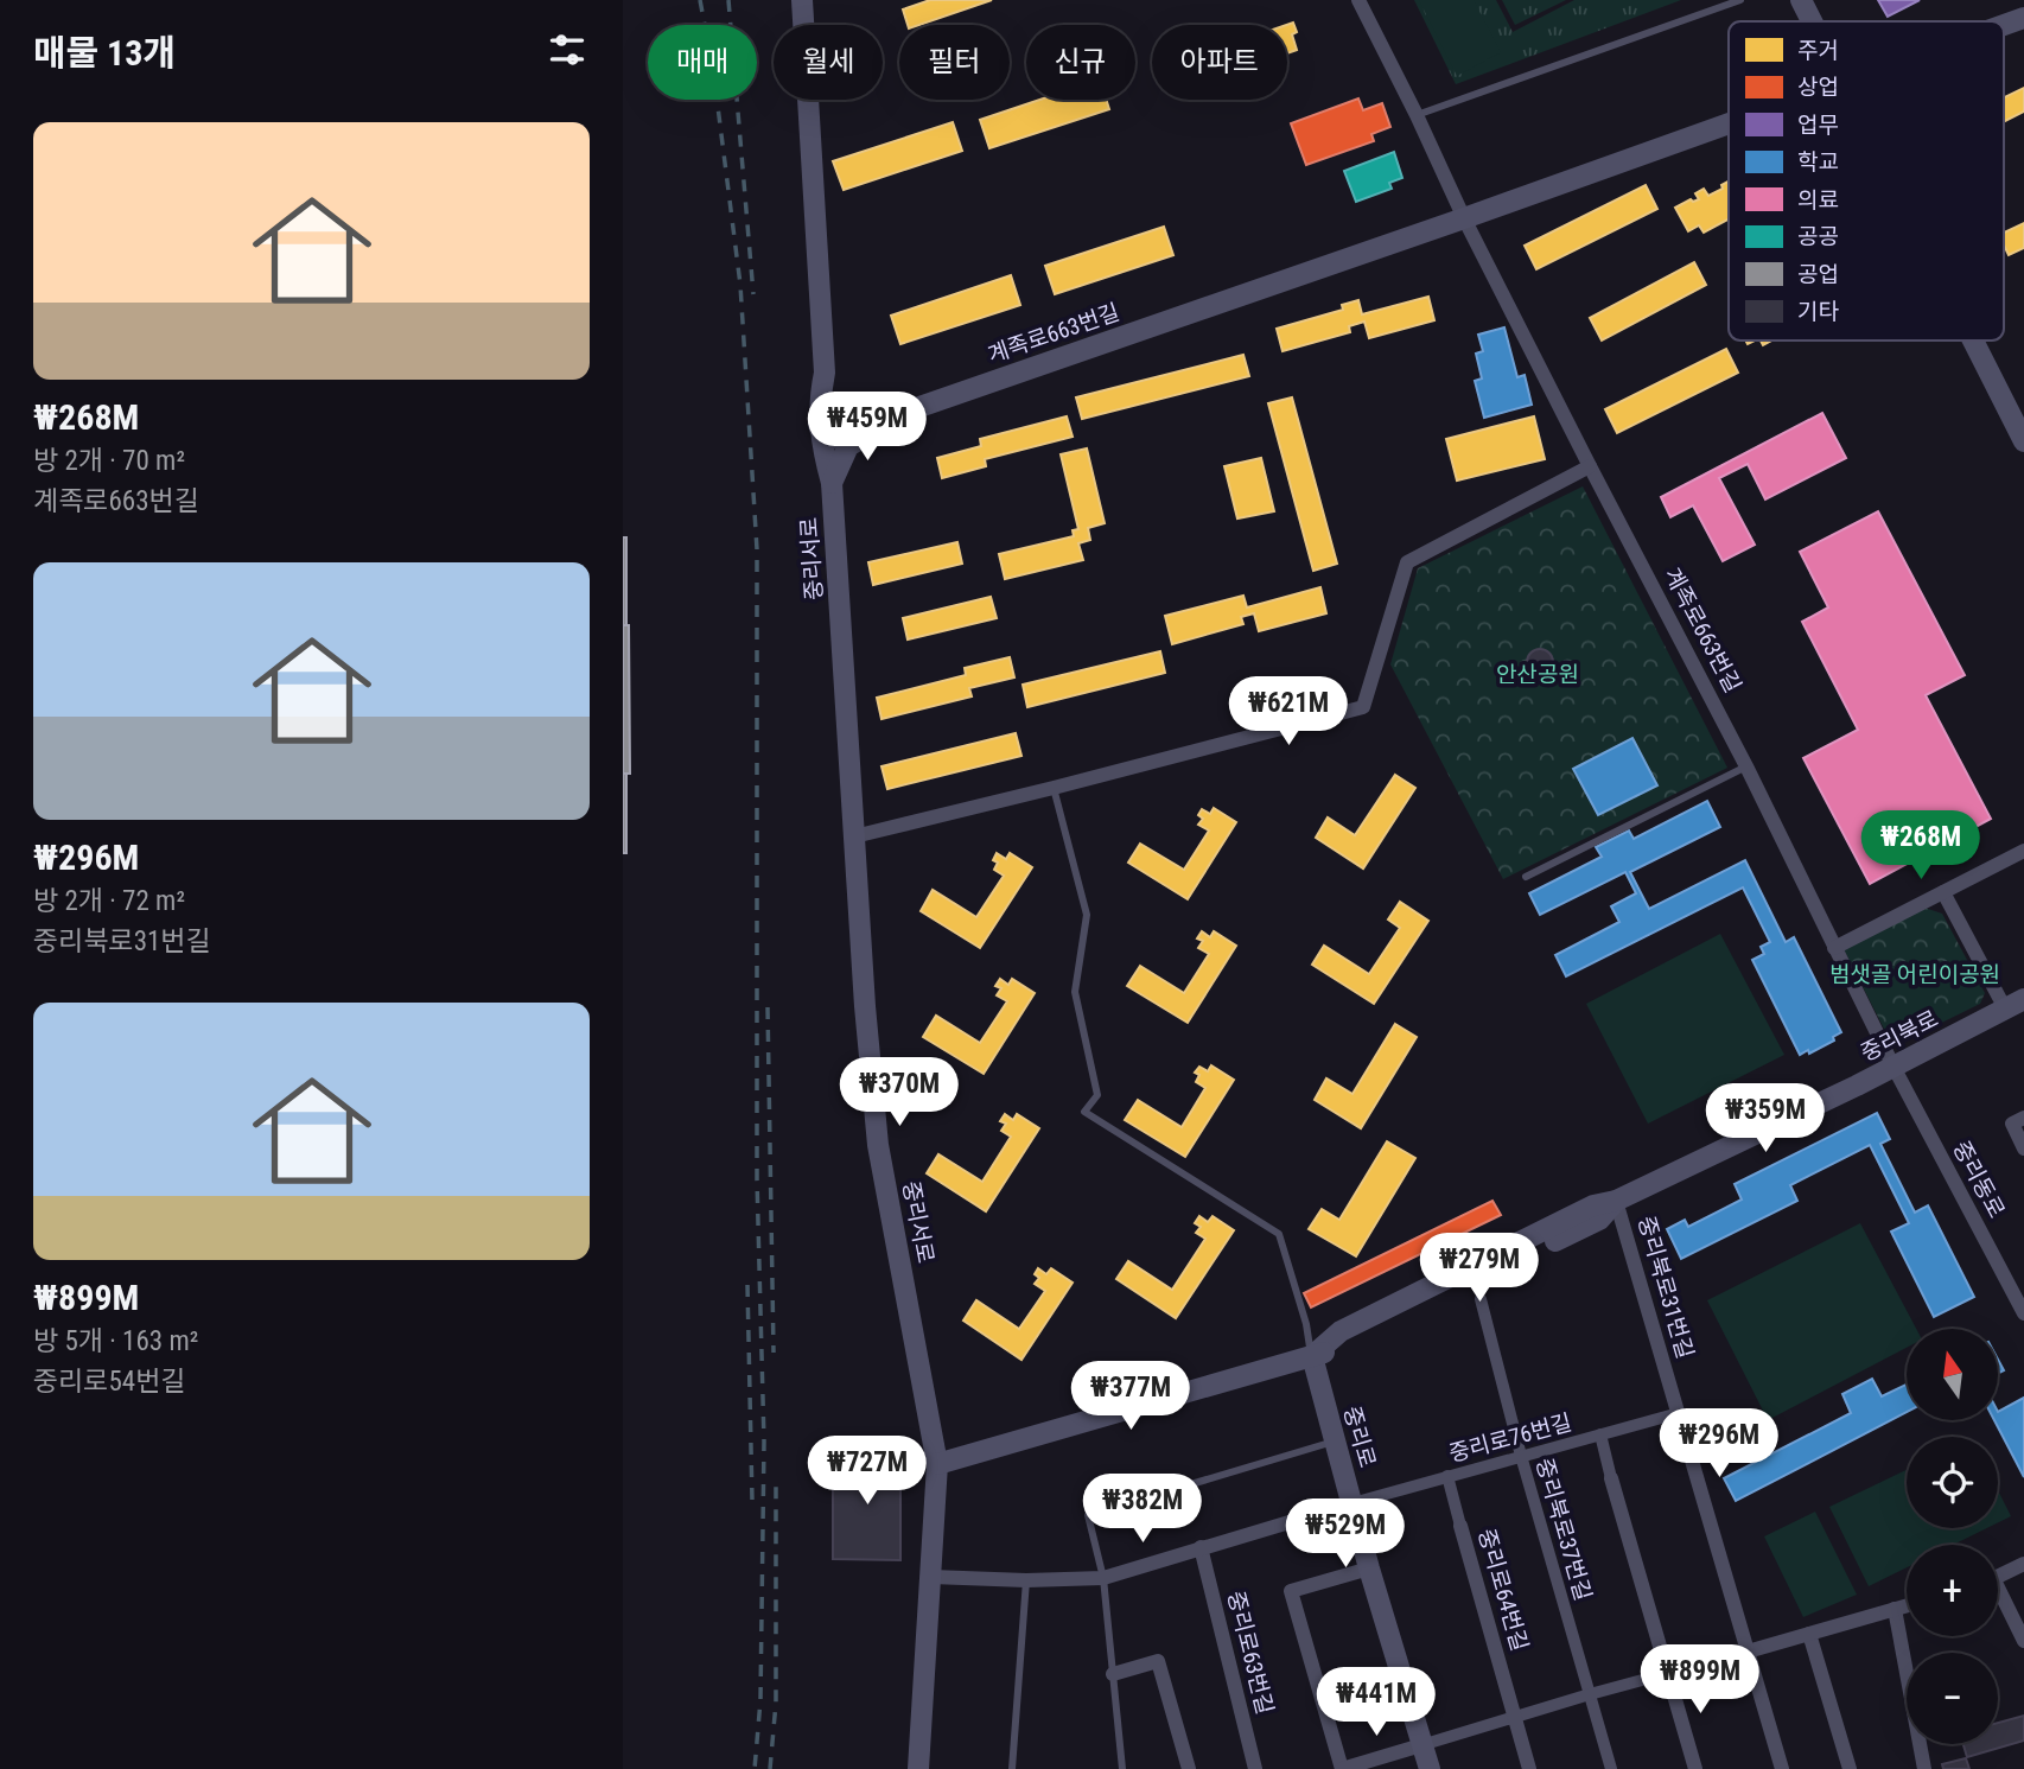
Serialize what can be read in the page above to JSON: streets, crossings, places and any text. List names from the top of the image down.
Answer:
{
  "streets": {
    "main road": [
      "계족로663번길",
      "중리서로",
      "중리북로",
      "중리로"
    ],
    "street": [
      "중리동로",
      "중리북로31번길",
      "중리로76번길",
      "중리북로37번길",
      "중리로64번길",
      "중리로63번길"
    ]
  },
  "crossings": [
    ["계족로663번길", "중리북로"],
    ["계족로663번길", "중리동로"],
    ["중리서로", "중리북로"],
    ["중리북로", "중리동로"],
    ["중리북로", "중리북로31번길"],
    ["중리북로", "중리로"],
    ["중리북로31번길", "중리로76번길"],
    ["중리로", "중리로76번길"],
    ["중리로76번길", "중리북로37번길"],
    ["중리로76번길", "중리로64번길"]
  ],
  "parks": ["안산공원", "범샛골 어린이공원"],
  "legend": [
    "주거",
    "상업",
    "업무",
    "학교",
    "의료",
    "공공",
    "공업",
    "기타"
  ],
  "north": "top",
  "page": {
    "heading": "매물 13개",
    "chip": [
      "매매",
      "월세",
      "필터",
      "신규",
      "아파트"
    ],
    "list": [
      {
        "name": "₩268M",
        "note": "방 2개 · 70 m² · 계족로663번길"
      },
      {
        "name": "₩296M",
        "note": "방 2개 · 72 m² · 중리북로31번길"
      },
      {
        "name": "₩899M",
        "note": "방 5개 · 163 m² · 중리로54번길"
      }
    ],
    "price": [
      "₩459M",
      "₩621M",
      "₩268M",
      "₩370M",
      "₩359M",
      "₩279M",
      "₩377M",
      "₩296M",
      "₩727M",
      "₩382M",
      "₩529M",
      "₩899M",
      "₩441M"
    ],
    "map_buttons": ["+", "−"]
  }
}
